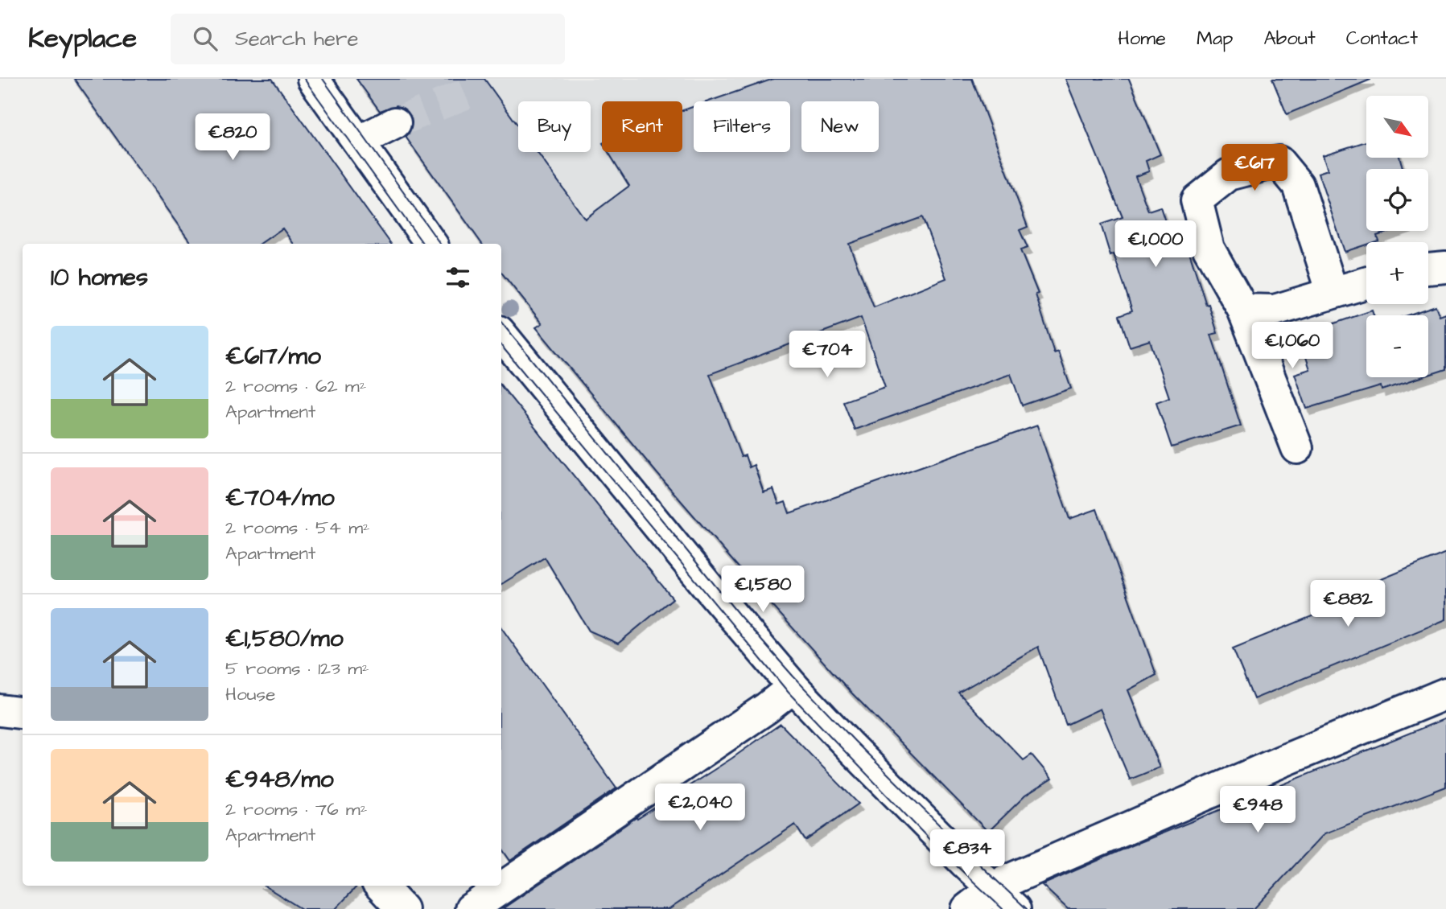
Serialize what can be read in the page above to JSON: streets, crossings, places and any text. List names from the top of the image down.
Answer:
{
  "north": "bottom right",
  "page": {
    "header": "Keyplace",
    "search": "Search here",
    "nav": [
      "Home",
      "Map",
      "About",
      "Contact"
    ],
    "map_buttons": ["+", "−"],
    "chip": [
      "Buy",
      "Rent",
      "Filters",
      "New"
    ],
    "price": [
      "€820",
      "€617",
      "€1,000",
      "€1,060",
      "€704",
      "€1,580",
      "€882",
      "€2,040",
      "€948",
      "€834"
    ],
    "heading": "10 homes",
    "list": [
      {
        "name": "€617/mo",
        "note": "2 rooms · 62 m² · Apartment"
      },
      {
        "name": "€704/mo",
        "note": "2 rooms · 54 m² · Apartment"
      },
      {
        "name": "€1,580/mo",
        "note": "5 rooms · 123 m² · House"
      },
      {
        "name": "€948/mo",
        "note": "2 rooms · 76 m² · Apartment"
      }
    ]
  }
}
